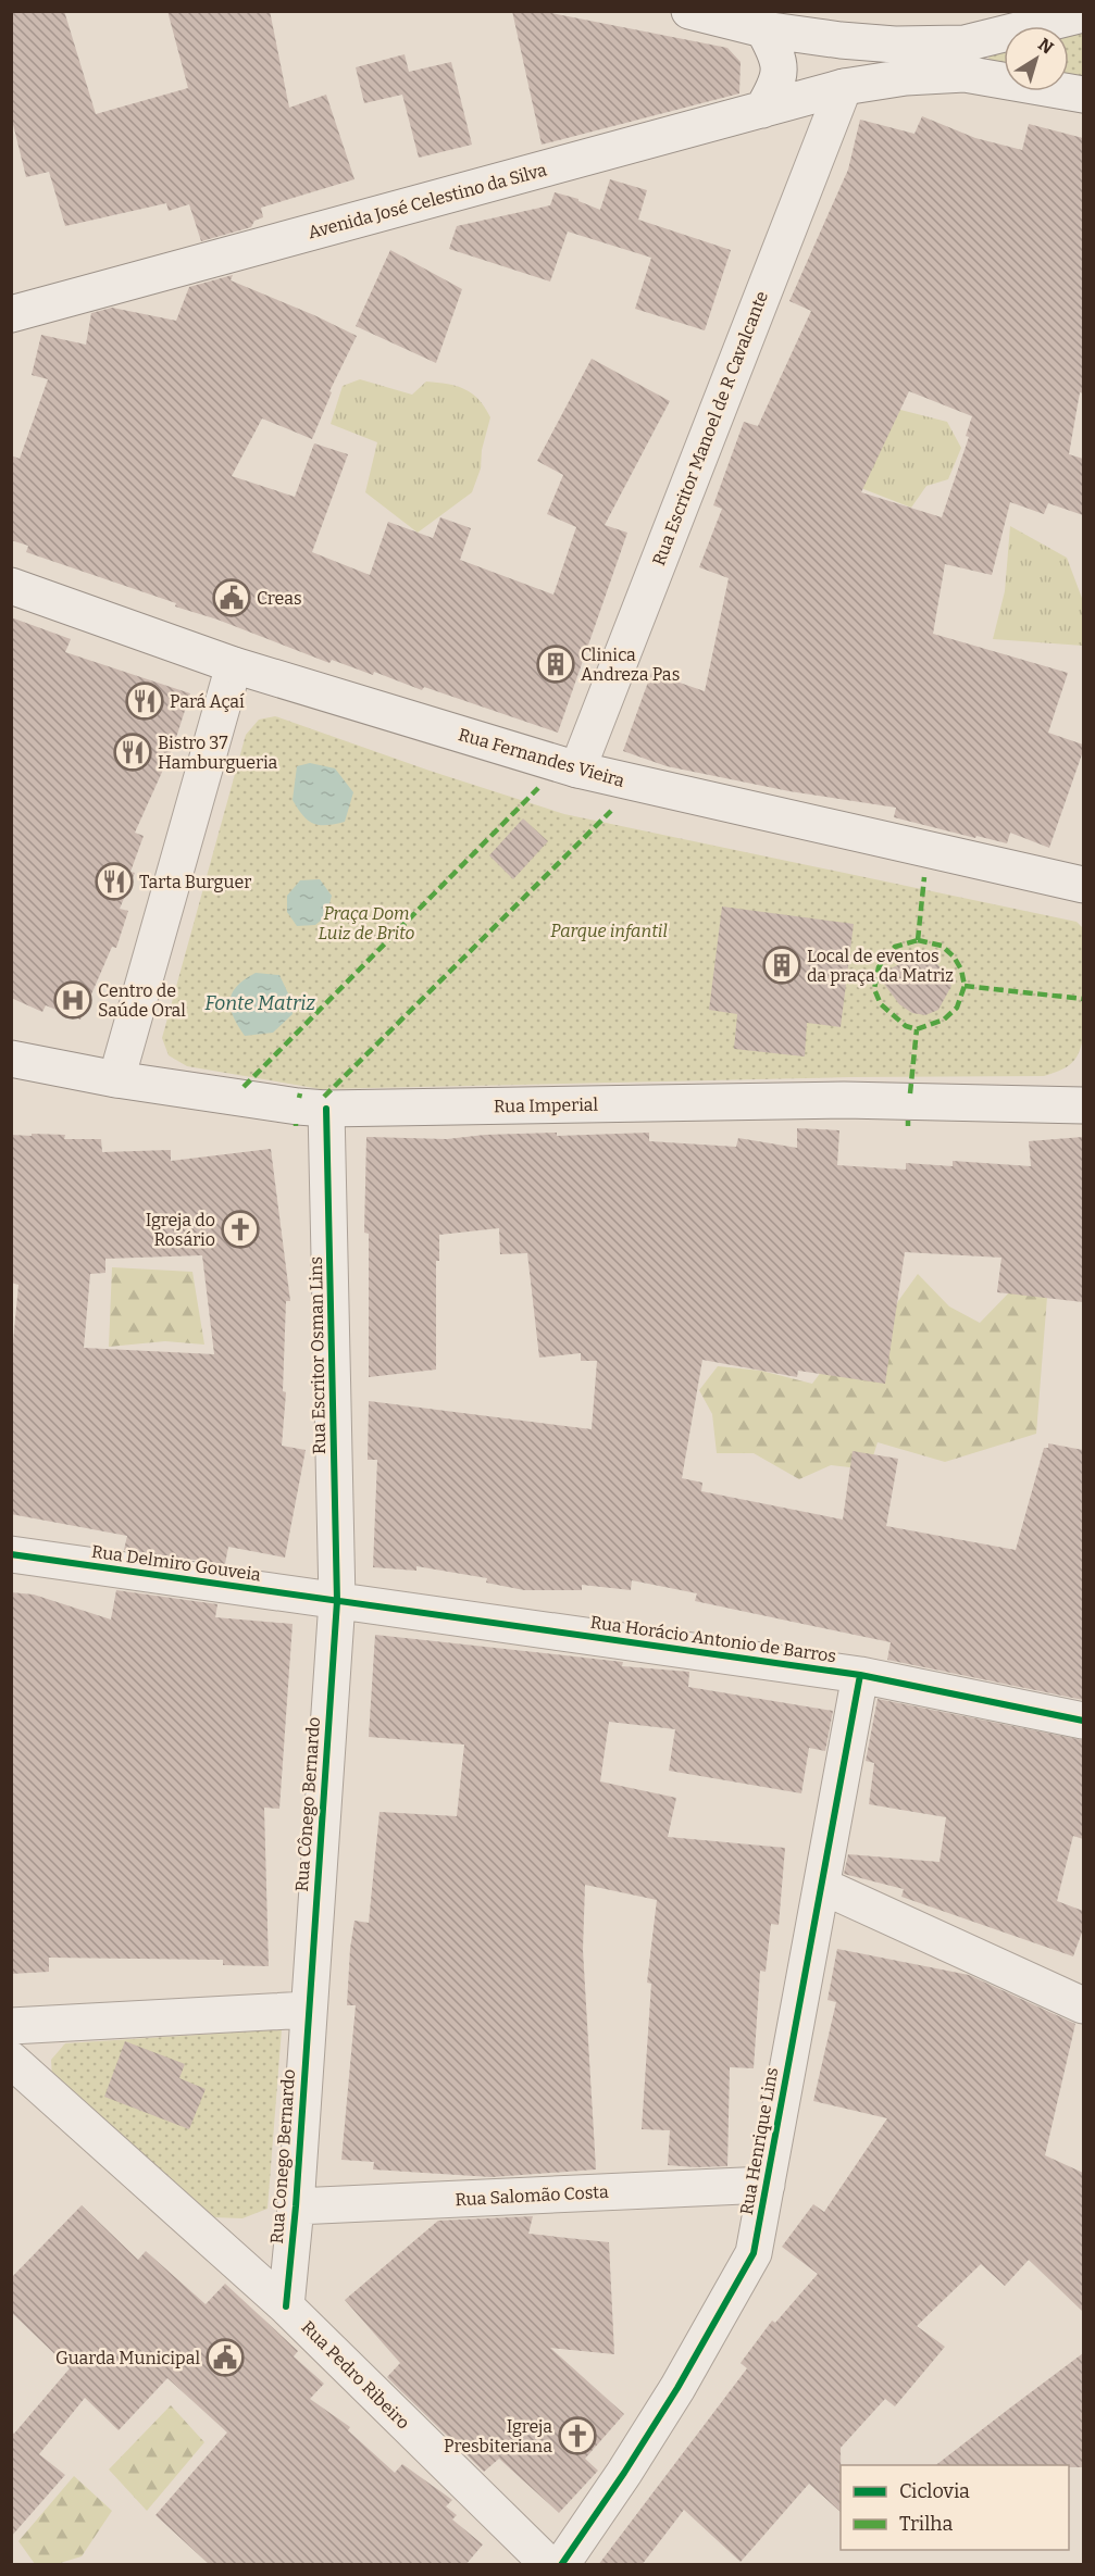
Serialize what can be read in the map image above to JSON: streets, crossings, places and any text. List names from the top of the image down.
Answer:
{
  "streets": {
    "street": [
      "Avenida José Celestino da Silva",
      "Rua Escritor Manoel de R Cavalcante",
      "Rua Fernandes Vieira",
      "Rua Imperial",
      "Rua Escritor Osman Lins",
      "Rua Delmiro Gouveia",
      "Rua Horácio Antonio de Barros",
      "Rua Cônego Bernardo",
      "Rua Henrique Lins",
      "Rua Conego Bernardo",
      "Rua Salomão Costa",
      "Rua Pedro Ribeiro"
    ]
  },
  "crossings": [
    ["Avenida José Celestino da Silva", "Rua Escritor Manoel de R Cavalcante"],
    ["Rua Escritor Manoel de R Cavalcante", "Rua Fernandes Vieira"],
    ["Rua Imperial", "Rua Escritor Osman Lins"],
    ["Rua Escritor Osman Lins", "Rua Delmiro Gouveia"],
    ["Rua Escritor Osman Lins", "Rua Horácio Antonio de Barros"],
    ["Rua Escritor Osman Lins", "Rua Cônego Bernardo"],
    ["Rua Delmiro Gouveia", "Rua Horácio Antonio de Barros"],
    ["Rua Delmiro Gouveia", "Rua Cônego Bernardo"],
    ["Rua Horácio Antonio de Barros", "Rua Cônego Bernardo"],
    ["Rua Horácio Antonio de Barros", "Rua Henrique Lins"],
    ["Rua Cônego Bernardo", "Rua Conego Bernardo"],
    ["Rua Henrique Lins", "Rua Salomão Costa"],
    ["Rua Conego Bernardo", "Rua Salomão Costa"],
    ["Rua Conego Bernardo", "Rua Pedro Ribeiro"]
  ],
  "water": ["Fonte Matriz"],
  "parks": ["Praça Dom Luiz de Brito", "Parque infantil"],
  "places": {
    "public building": ["Creas", "Guarda Municipal"],
    "building": ["Clinica Andreza Pas", "Local de eventos da praça da Matriz"],
    "restaurant": ["Pará Açaí", "Bistro 37 Hamburgueria", "Tarta Burguer"],
    "hospital": ["Centro de Saúde Oral"],
    "church": ["Igreja do Rosário", "Igreja Presbiteriana"]
  },
  "legend": ["Ciclovia", "Trilha"],
  "north": "top right"
}
